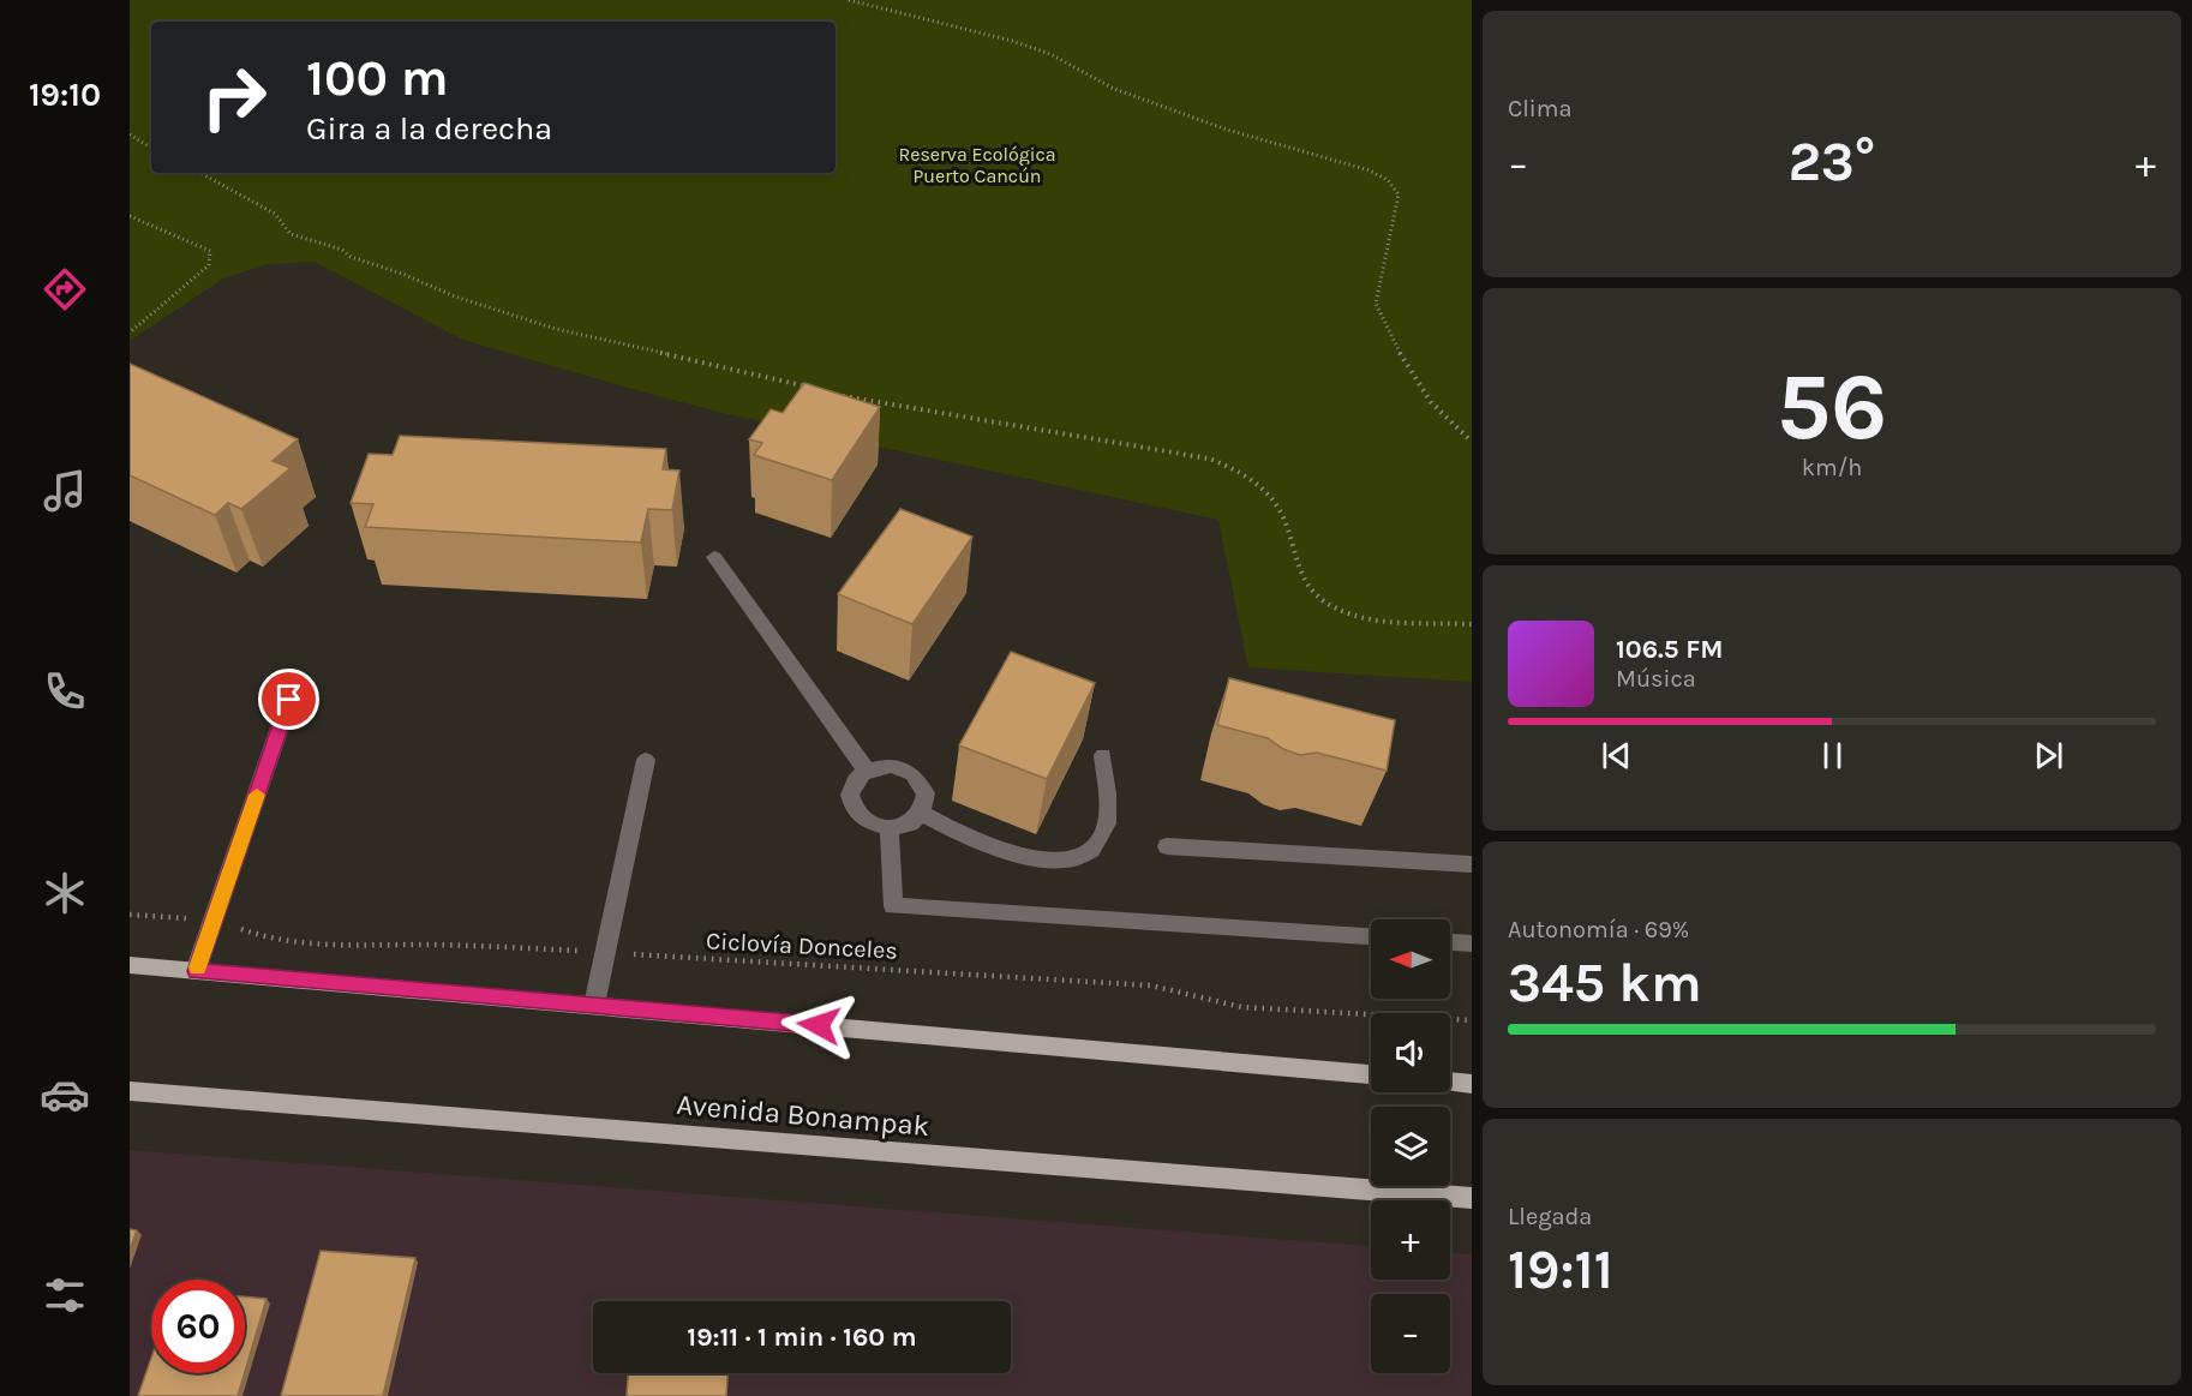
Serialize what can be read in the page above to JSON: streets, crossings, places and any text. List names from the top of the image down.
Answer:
{
  "streets": {
    "main road": ["Avenida Bonampak"],
    "path": ["Ciclovía Donceles"]
  },
  "parks": ["Reserva Ecológica Puerto Cancún"],
  "north": "left",
  "page": {
    "tabs": "19:10",
    "tile": [
      "Clima",
      ["56", "km/h"],
      ["Autonomía · 69%", "345 km"],
      ["Llegada", "19:11"]
    ],
    "turn": ["100 m", "Gira a la derecha"],
    "heat": ["−", "23°", "+"],
    "song": ["106.5 FM", "Música"],
    "map_buttons": ["+", "−"],
    "limit": "60",
    "trip": "19:11 · 1 min · 160 m"
  }
}
